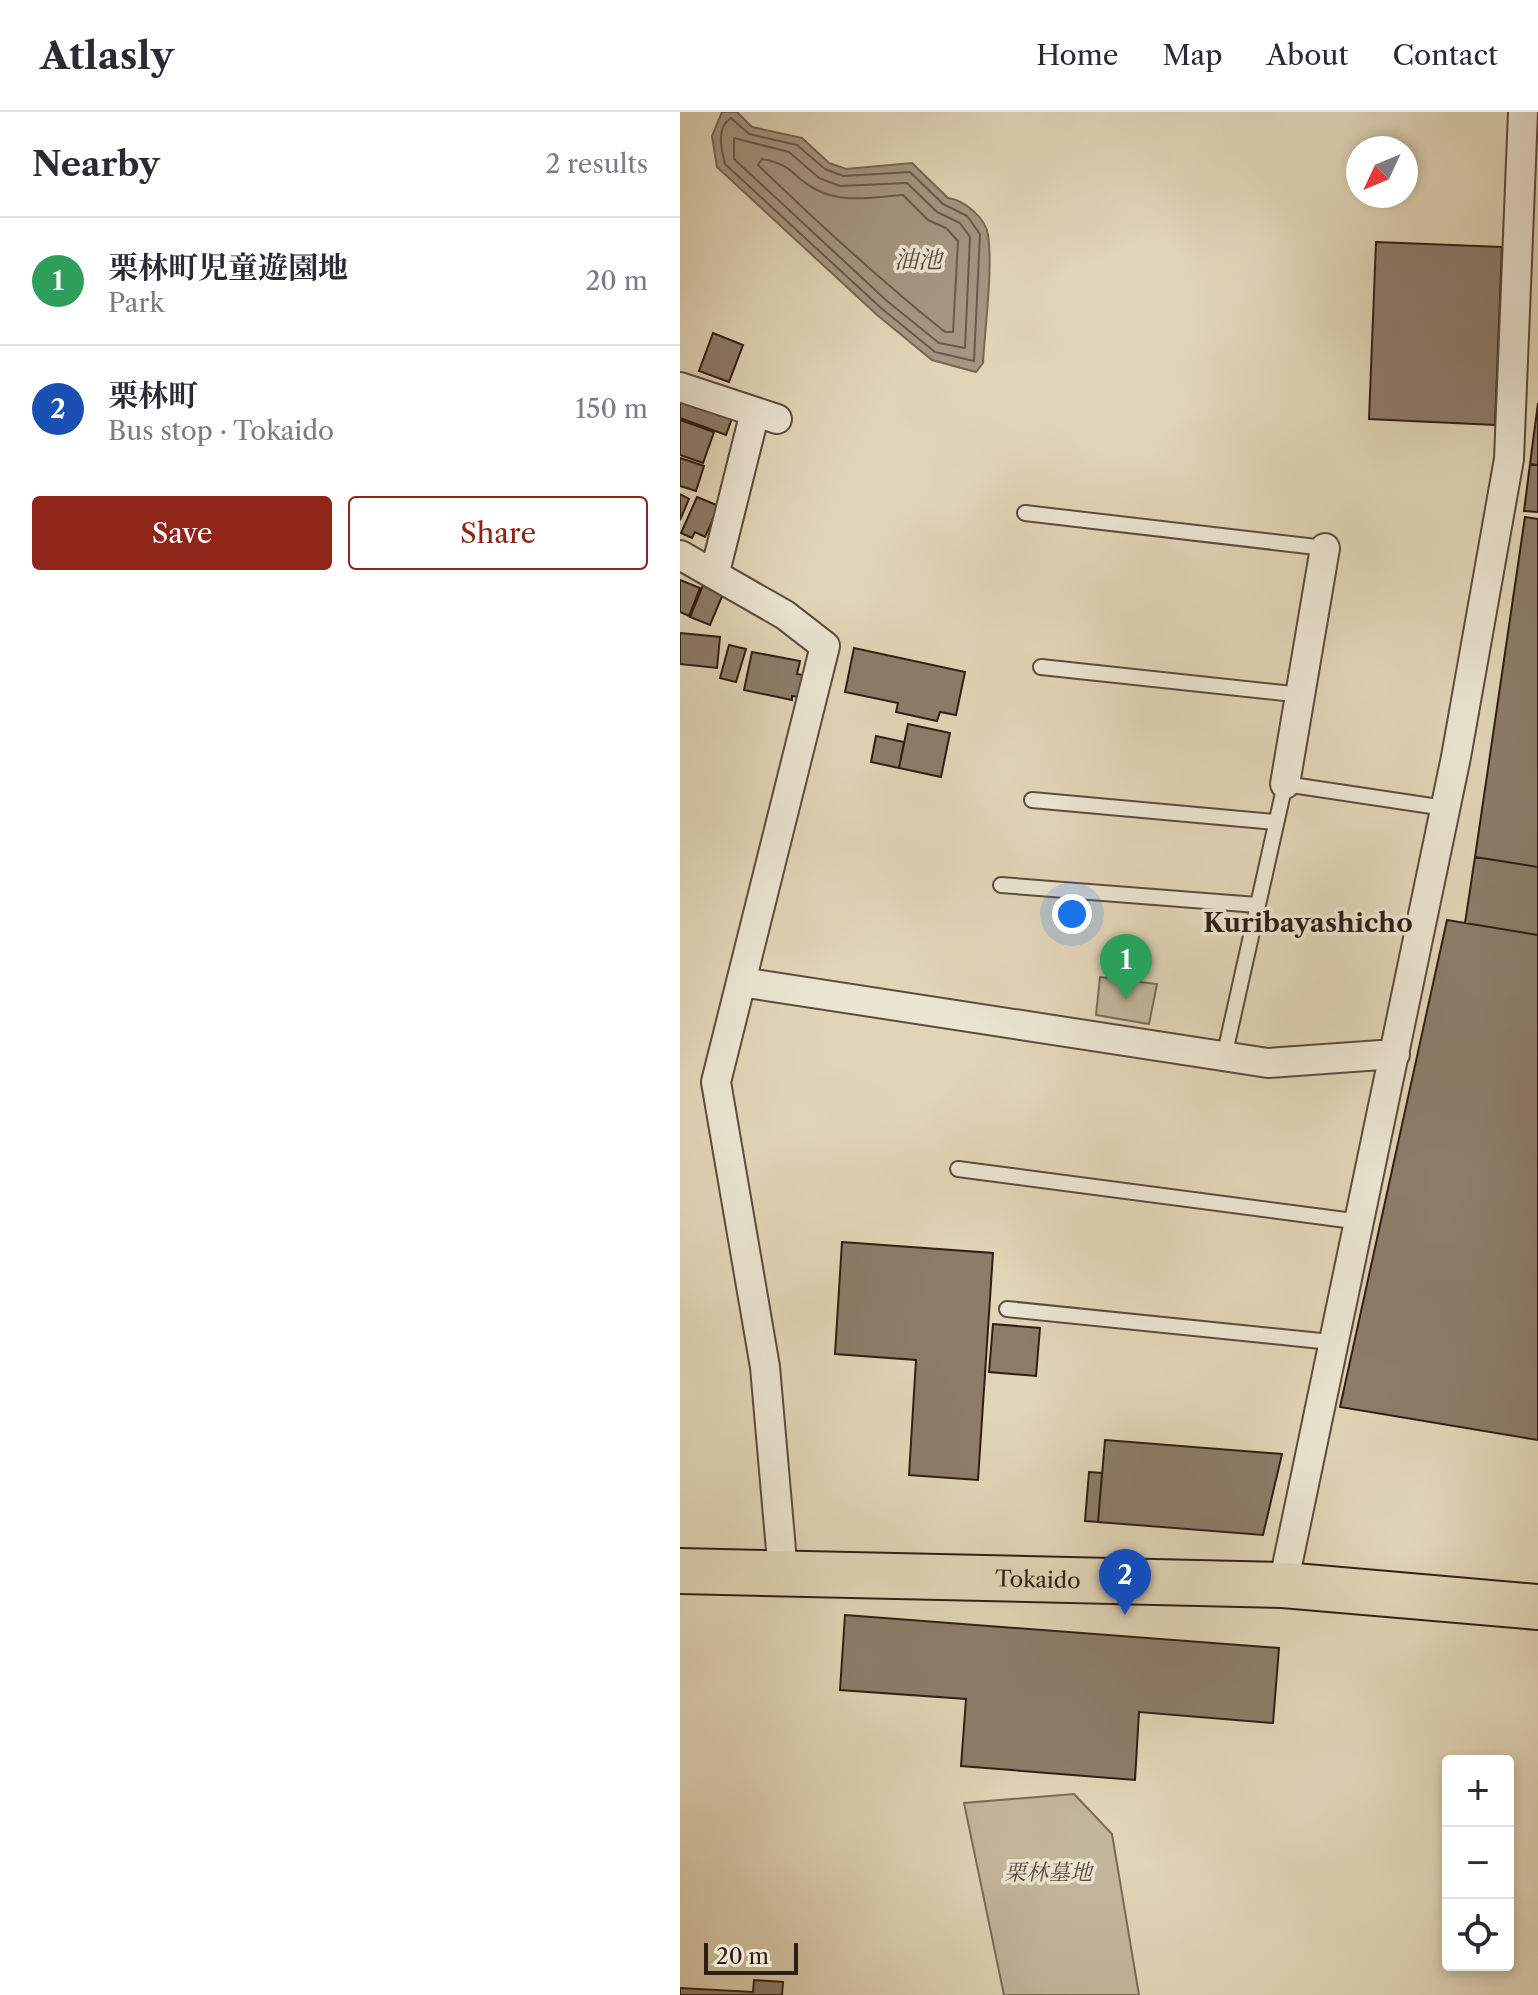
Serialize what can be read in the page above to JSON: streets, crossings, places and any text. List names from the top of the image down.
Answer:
{
  "streets": {
    "highway": ["Tokaido"]
  },
  "districts": ["Kuribayashicho"],
  "water": ["油池"],
  "parks": ["栗林墓地"],
  "scale_bar": "20 m",
  "north": "bottom left",
  "page": {
    "header": "Atlasly",
    "nav": [
      "Home",
      "Map",
      "About",
      "Contact"
    ],
    "heading": ["Nearby", "2 results"],
    "list": [
      {
        "mark": "1",
        "name": "栗林町児童遊園地",
        "note": "Park",
        "value": "20 m"
      },
      {
        "mark": "2",
        "name": "栗林町",
        "note": "Bus stop · Tokaido",
        "value": "150 m"
      }
    ],
    "buttons": ["Save", "Share"],
    "pins": ["1", "2"],
    "map_buttons": ["+", "−"],
    "scale": "20 m"
  }
}
